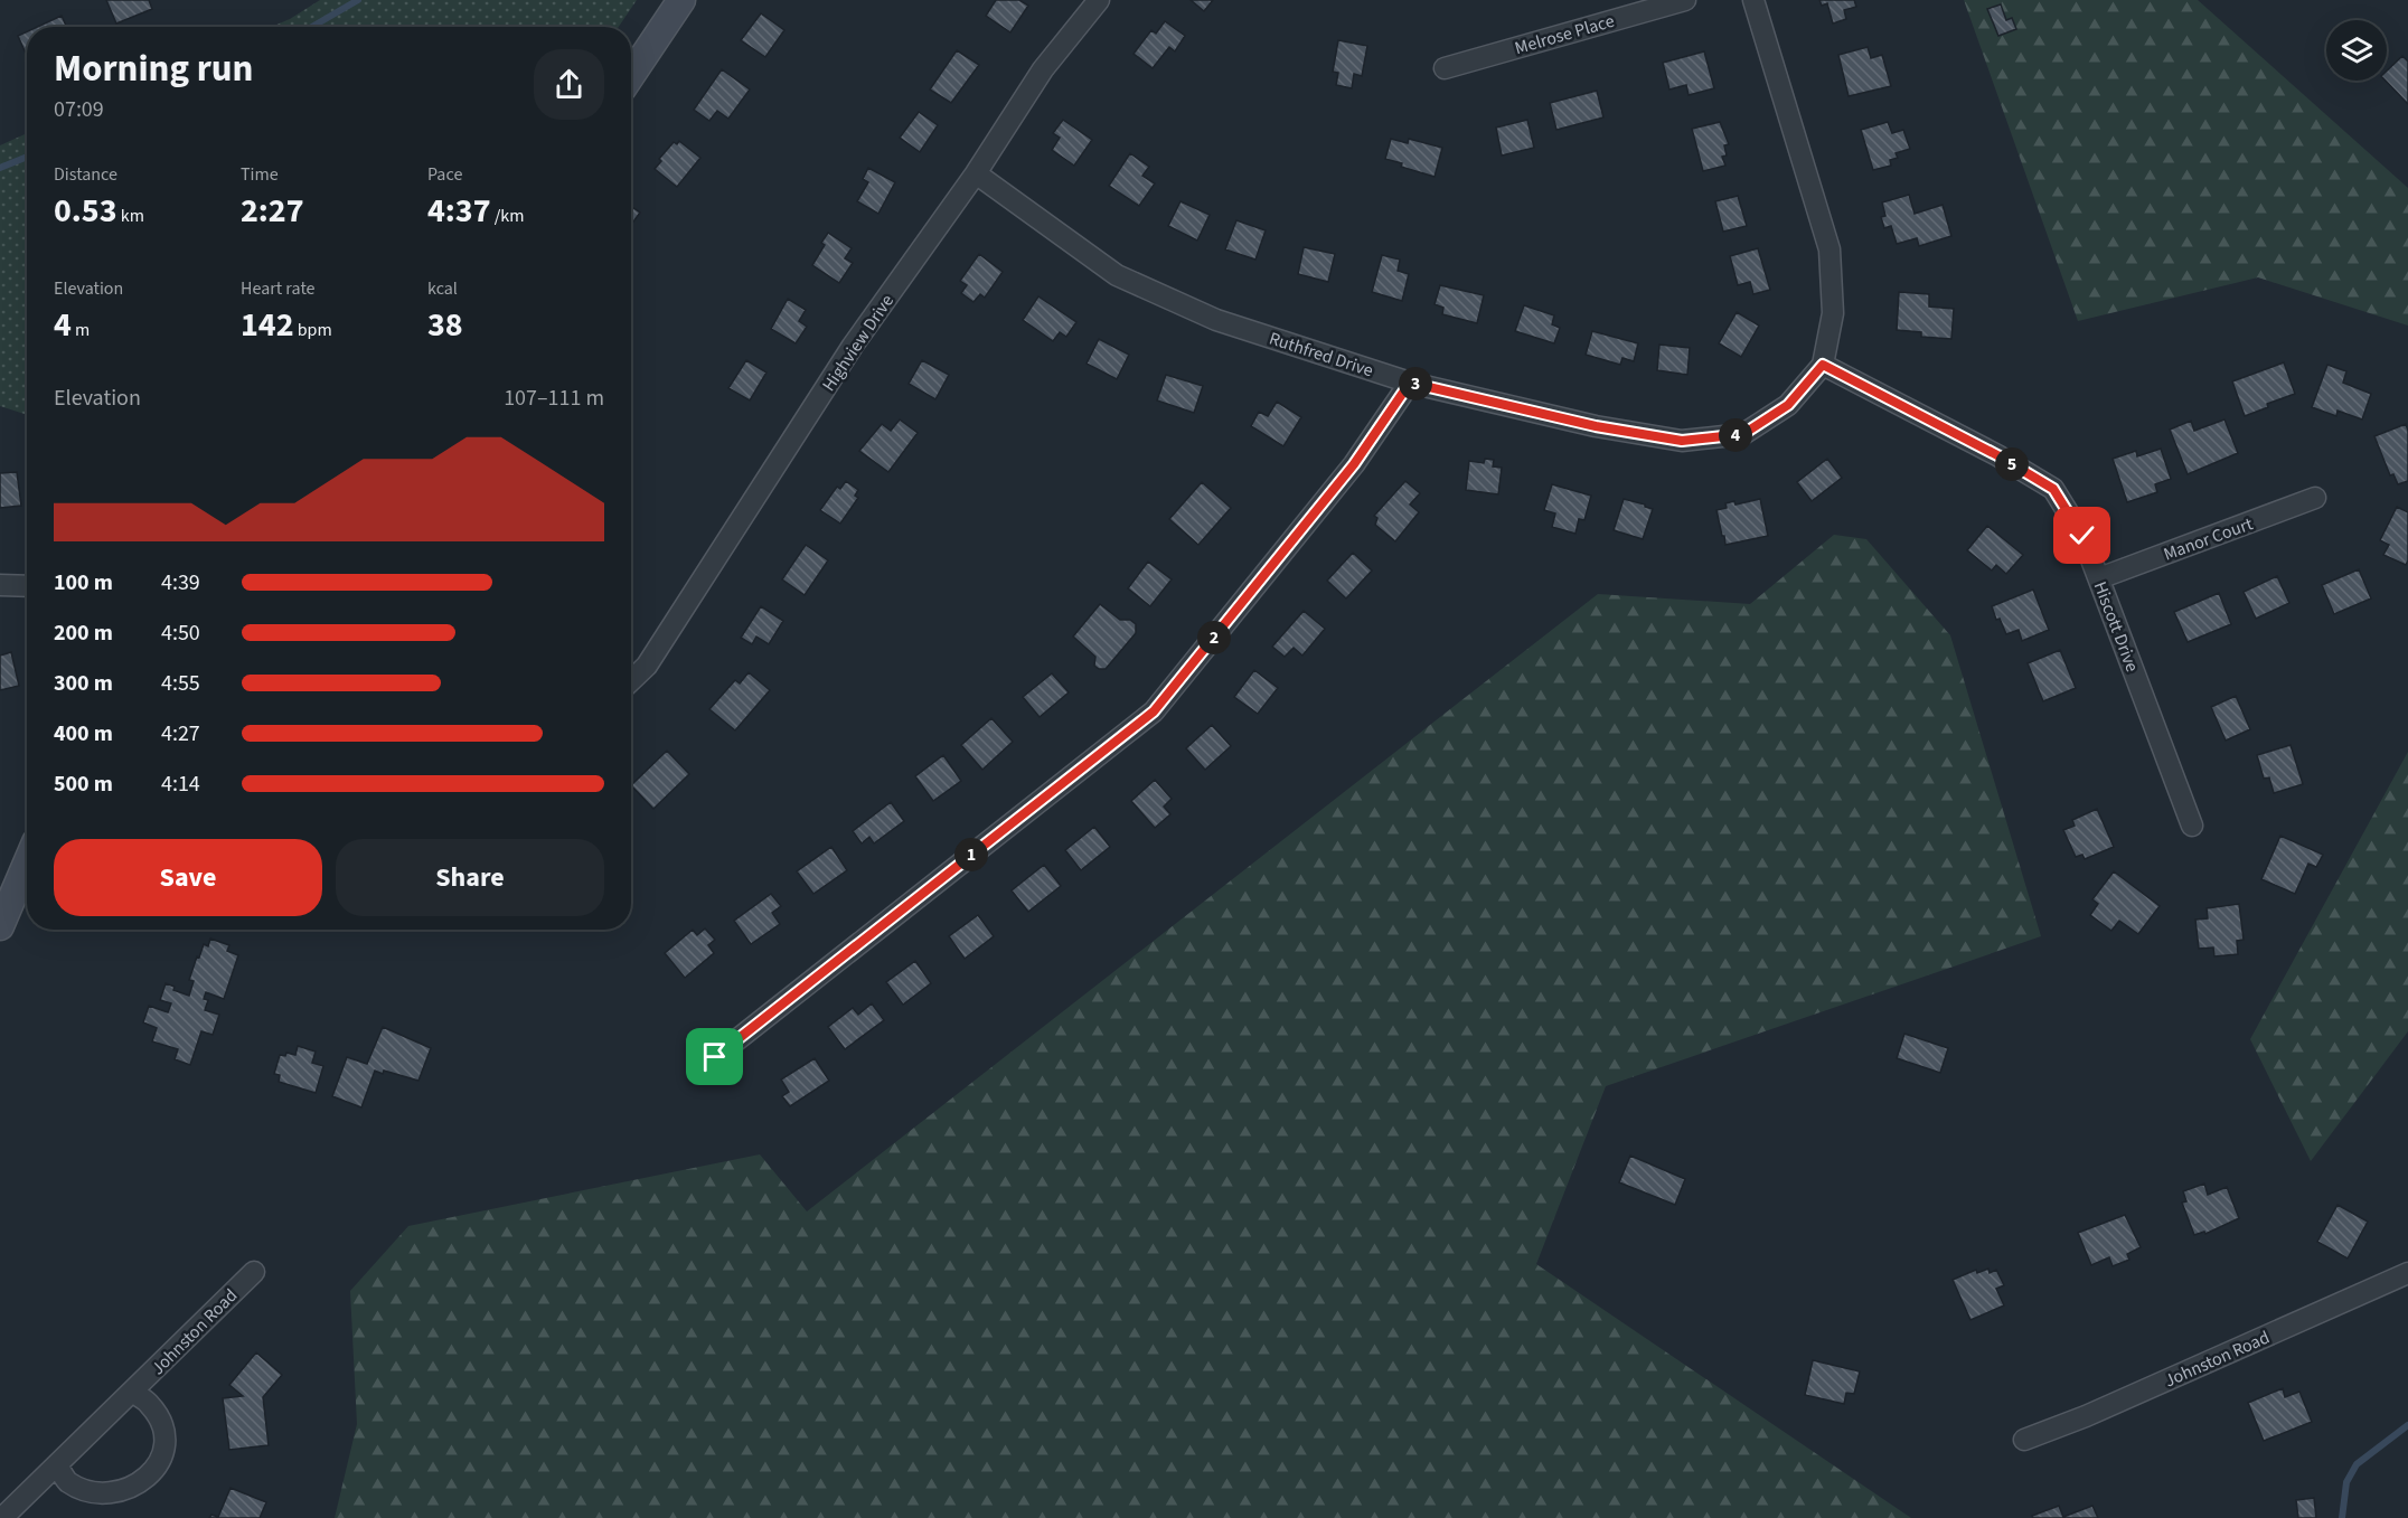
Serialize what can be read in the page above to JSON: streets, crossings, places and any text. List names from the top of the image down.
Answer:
{
  "streets": {
    "street": [
      "Melrose Place",
      "Highview Drive",
      "Ruthfred Drive",
      "Manor Court",
      "Hiscott Drive",
      "Johnston Road"
    ]
  },
  "crossings": [
    ["Highview Drive", "Ruthfred Drive"],
    ["Ruthfred Drive", "Hiscott Drive"],
    ["Manor Court", "Hiscott Drive"]
  ],
  "page": {
    "heading": ["Morning run", "07:09"],
    "stats": [
      ["Distance", "0.53 km"],
      ["Time", "2:27"],
      ["Pace", "4:37 /km"],
      ["Elevation", "4 m"],
      ["Heart rate", "142 bpm"],
      ["kcal", "38"]
    ],
    "pins": [
      "3",
      "4",
      "5",
      "2",
      "1"
    ],
    "chart": ["Elevation", "107–111 m"],
    "list": [
      {
        "name": "100 m",
        "note": "4:39"
      },
      {
        "name": "200 m",
        "note": "4:50"
      },
      {
        "name": "300 m",
        "note": "4:55"
      },
      {
        "name": "400 m",
        "note": "4:27"
      },
      {
        "name": "500 m",
        "note": "4:14"
      }
    ],
    "buttons": ["Save", "Share"]
  }
}
